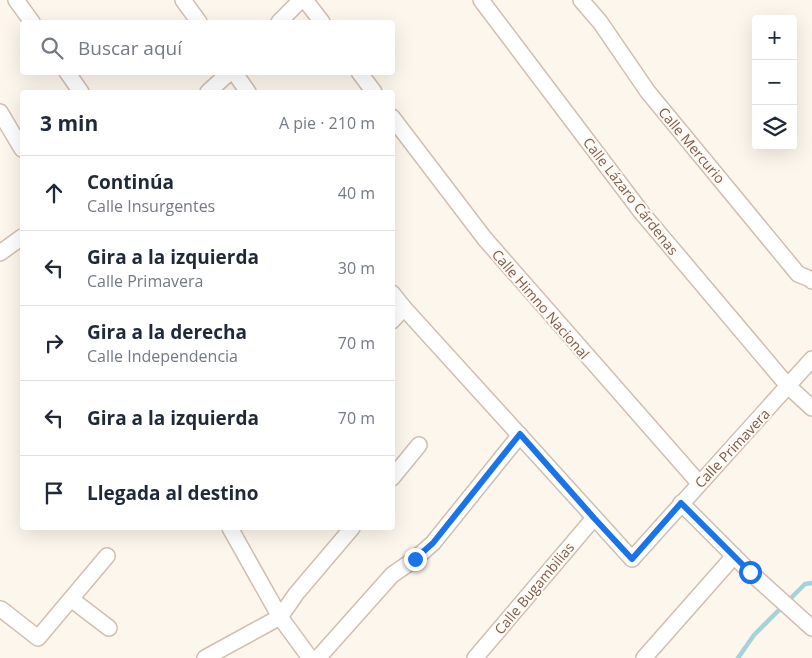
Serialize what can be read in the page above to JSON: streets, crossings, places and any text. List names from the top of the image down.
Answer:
{
  "streets": {
    "street": [
      "Calle Mercurio",
      "Calle Lázaro Cárdenas",
      "Calle Himno Nacional",
      "Calle Primavera",
      "Calle Bugambilias"
    ]
  },
  "crossings": [
    ["Calle Lázaro Cárdenas", "Calle Primavera"],
    ["Calle Himno Nacional", "Calle Primavera"],
    ["Calle Primavera", "Calle Bugambilias"]
  ],
  "page": {
    "map_buttons": ["+", "−"],
    "search": "Buscar aquí",
    "heading": ["3 min", "A pie · 210 m"],
    "list": [
      ["Continúa", "Calle Insurgentes", "40 m"],
      ["Gira a la izquierda", "Calle Primavera", "30 m"],
      ["Gira a la derecha", "Calle Independencia", "70 m"],
      ["Gira a la izquierda", "70 m"],
      "Llegada al destino"
    ]
  }
}
